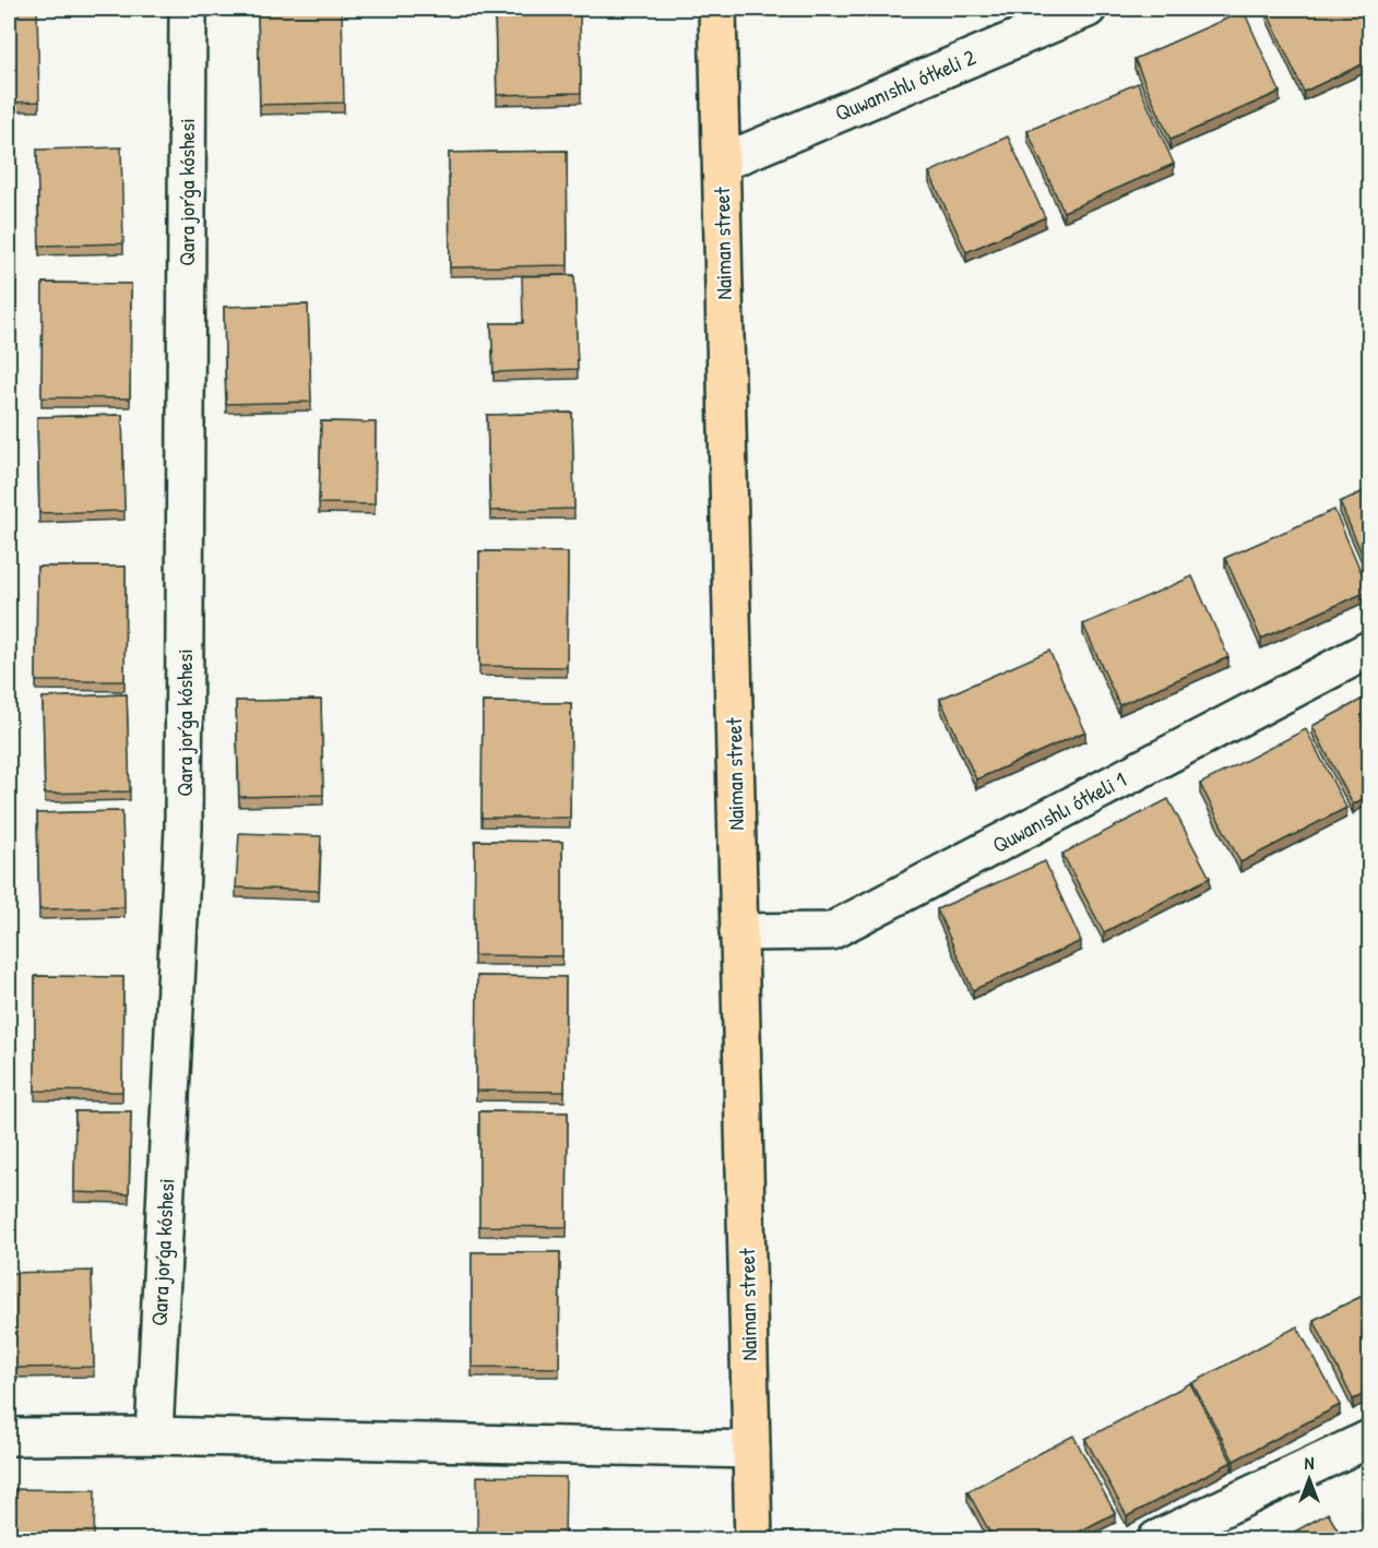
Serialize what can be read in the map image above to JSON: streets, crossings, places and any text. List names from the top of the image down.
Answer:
{
  "streets": {
    "main road": ["Naiman street"],
    "street": ["Quwanıshlı ótkeli 2", "Qara jorǵa kóshesi", "Quwanıshlı ótkeli 1"]
  },
  "crossings": [
    ["Quwanıshlı ótkeli 2", "Naiman street"],
    ["Naiman street", "Quwanıshlı ótkeli 1"]
  ],
  "north": "top"
}
